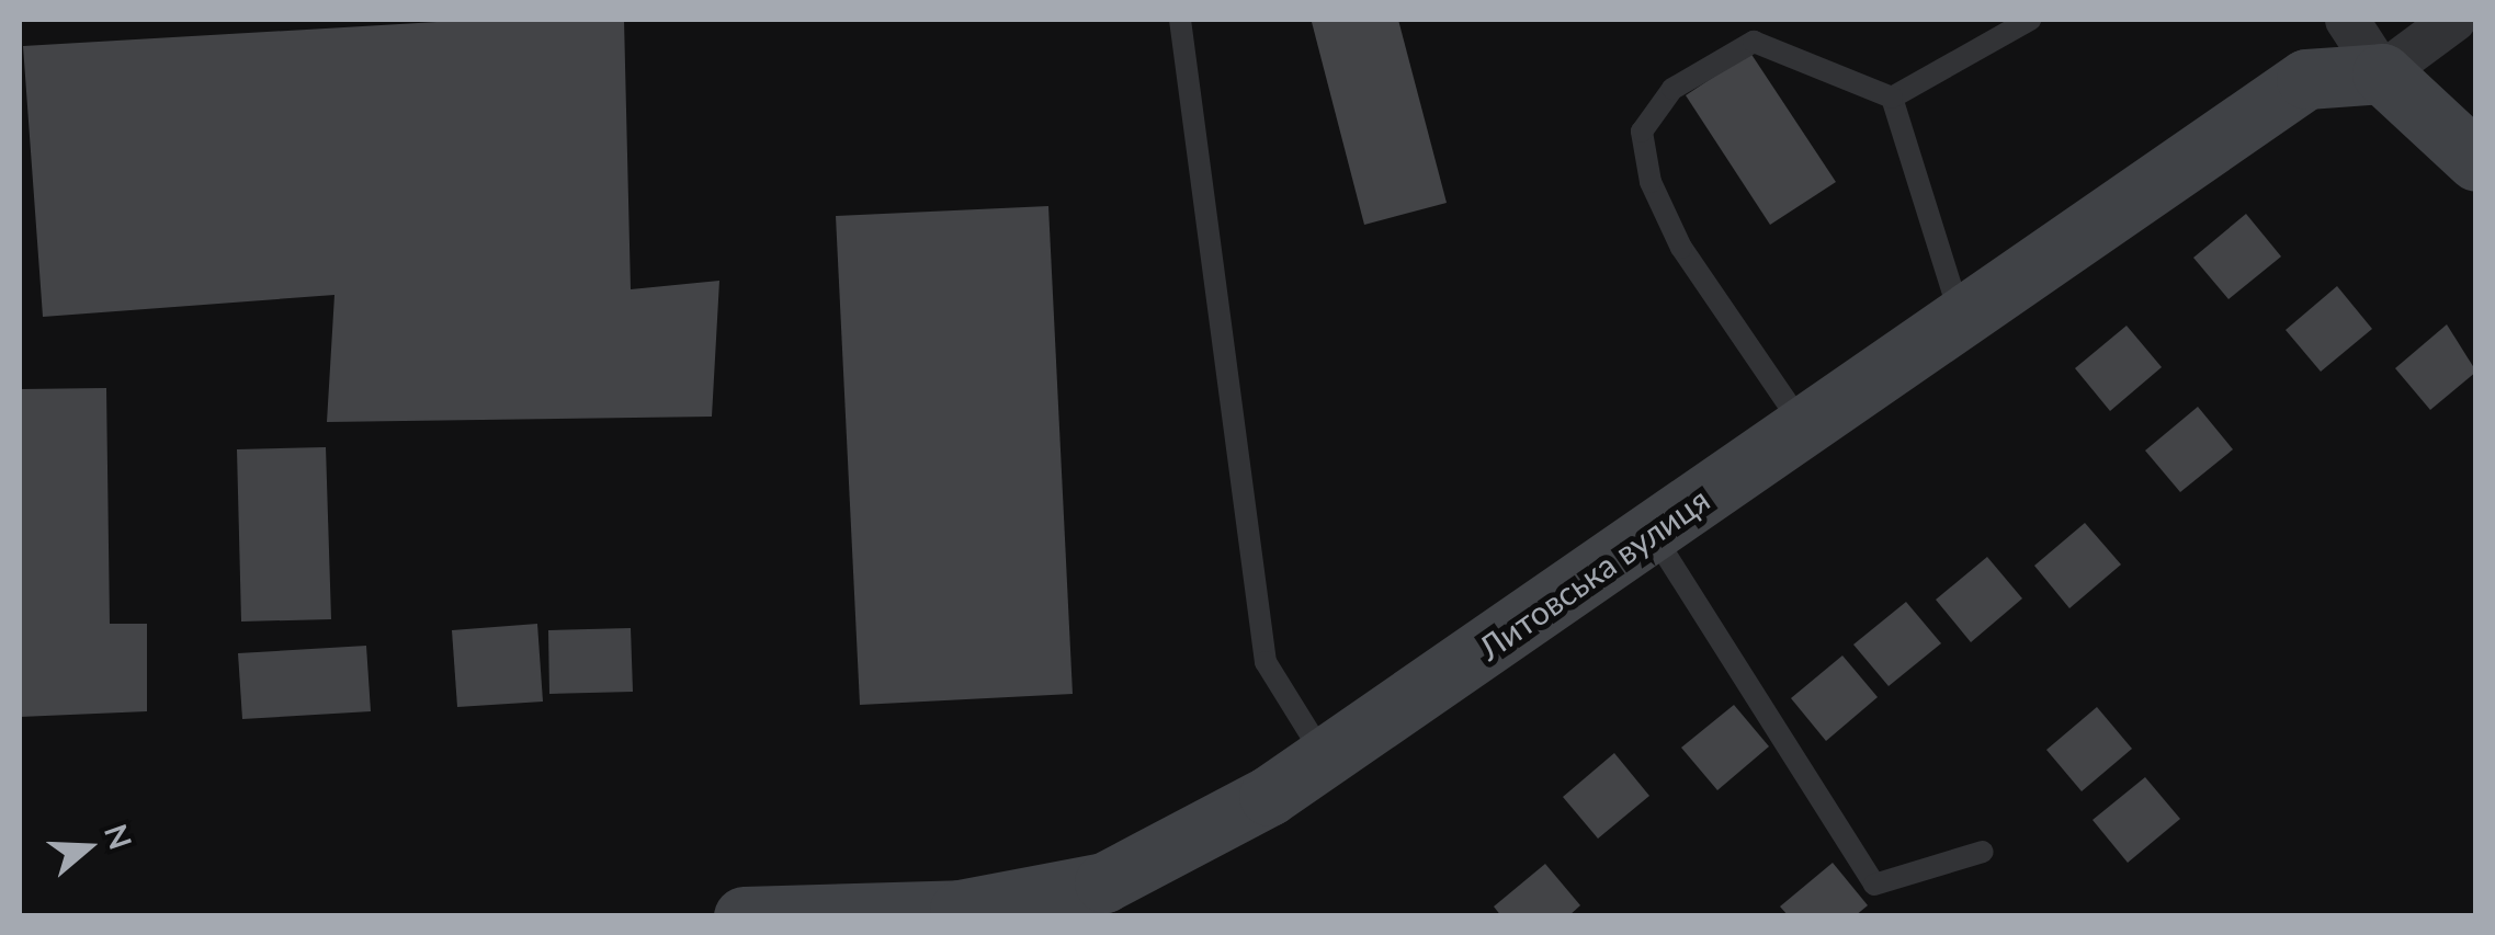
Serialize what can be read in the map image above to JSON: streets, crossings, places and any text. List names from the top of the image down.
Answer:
{
  "streets": {
    "street": ["Литовська вулиця"]
  },
  "north": "right"
}
